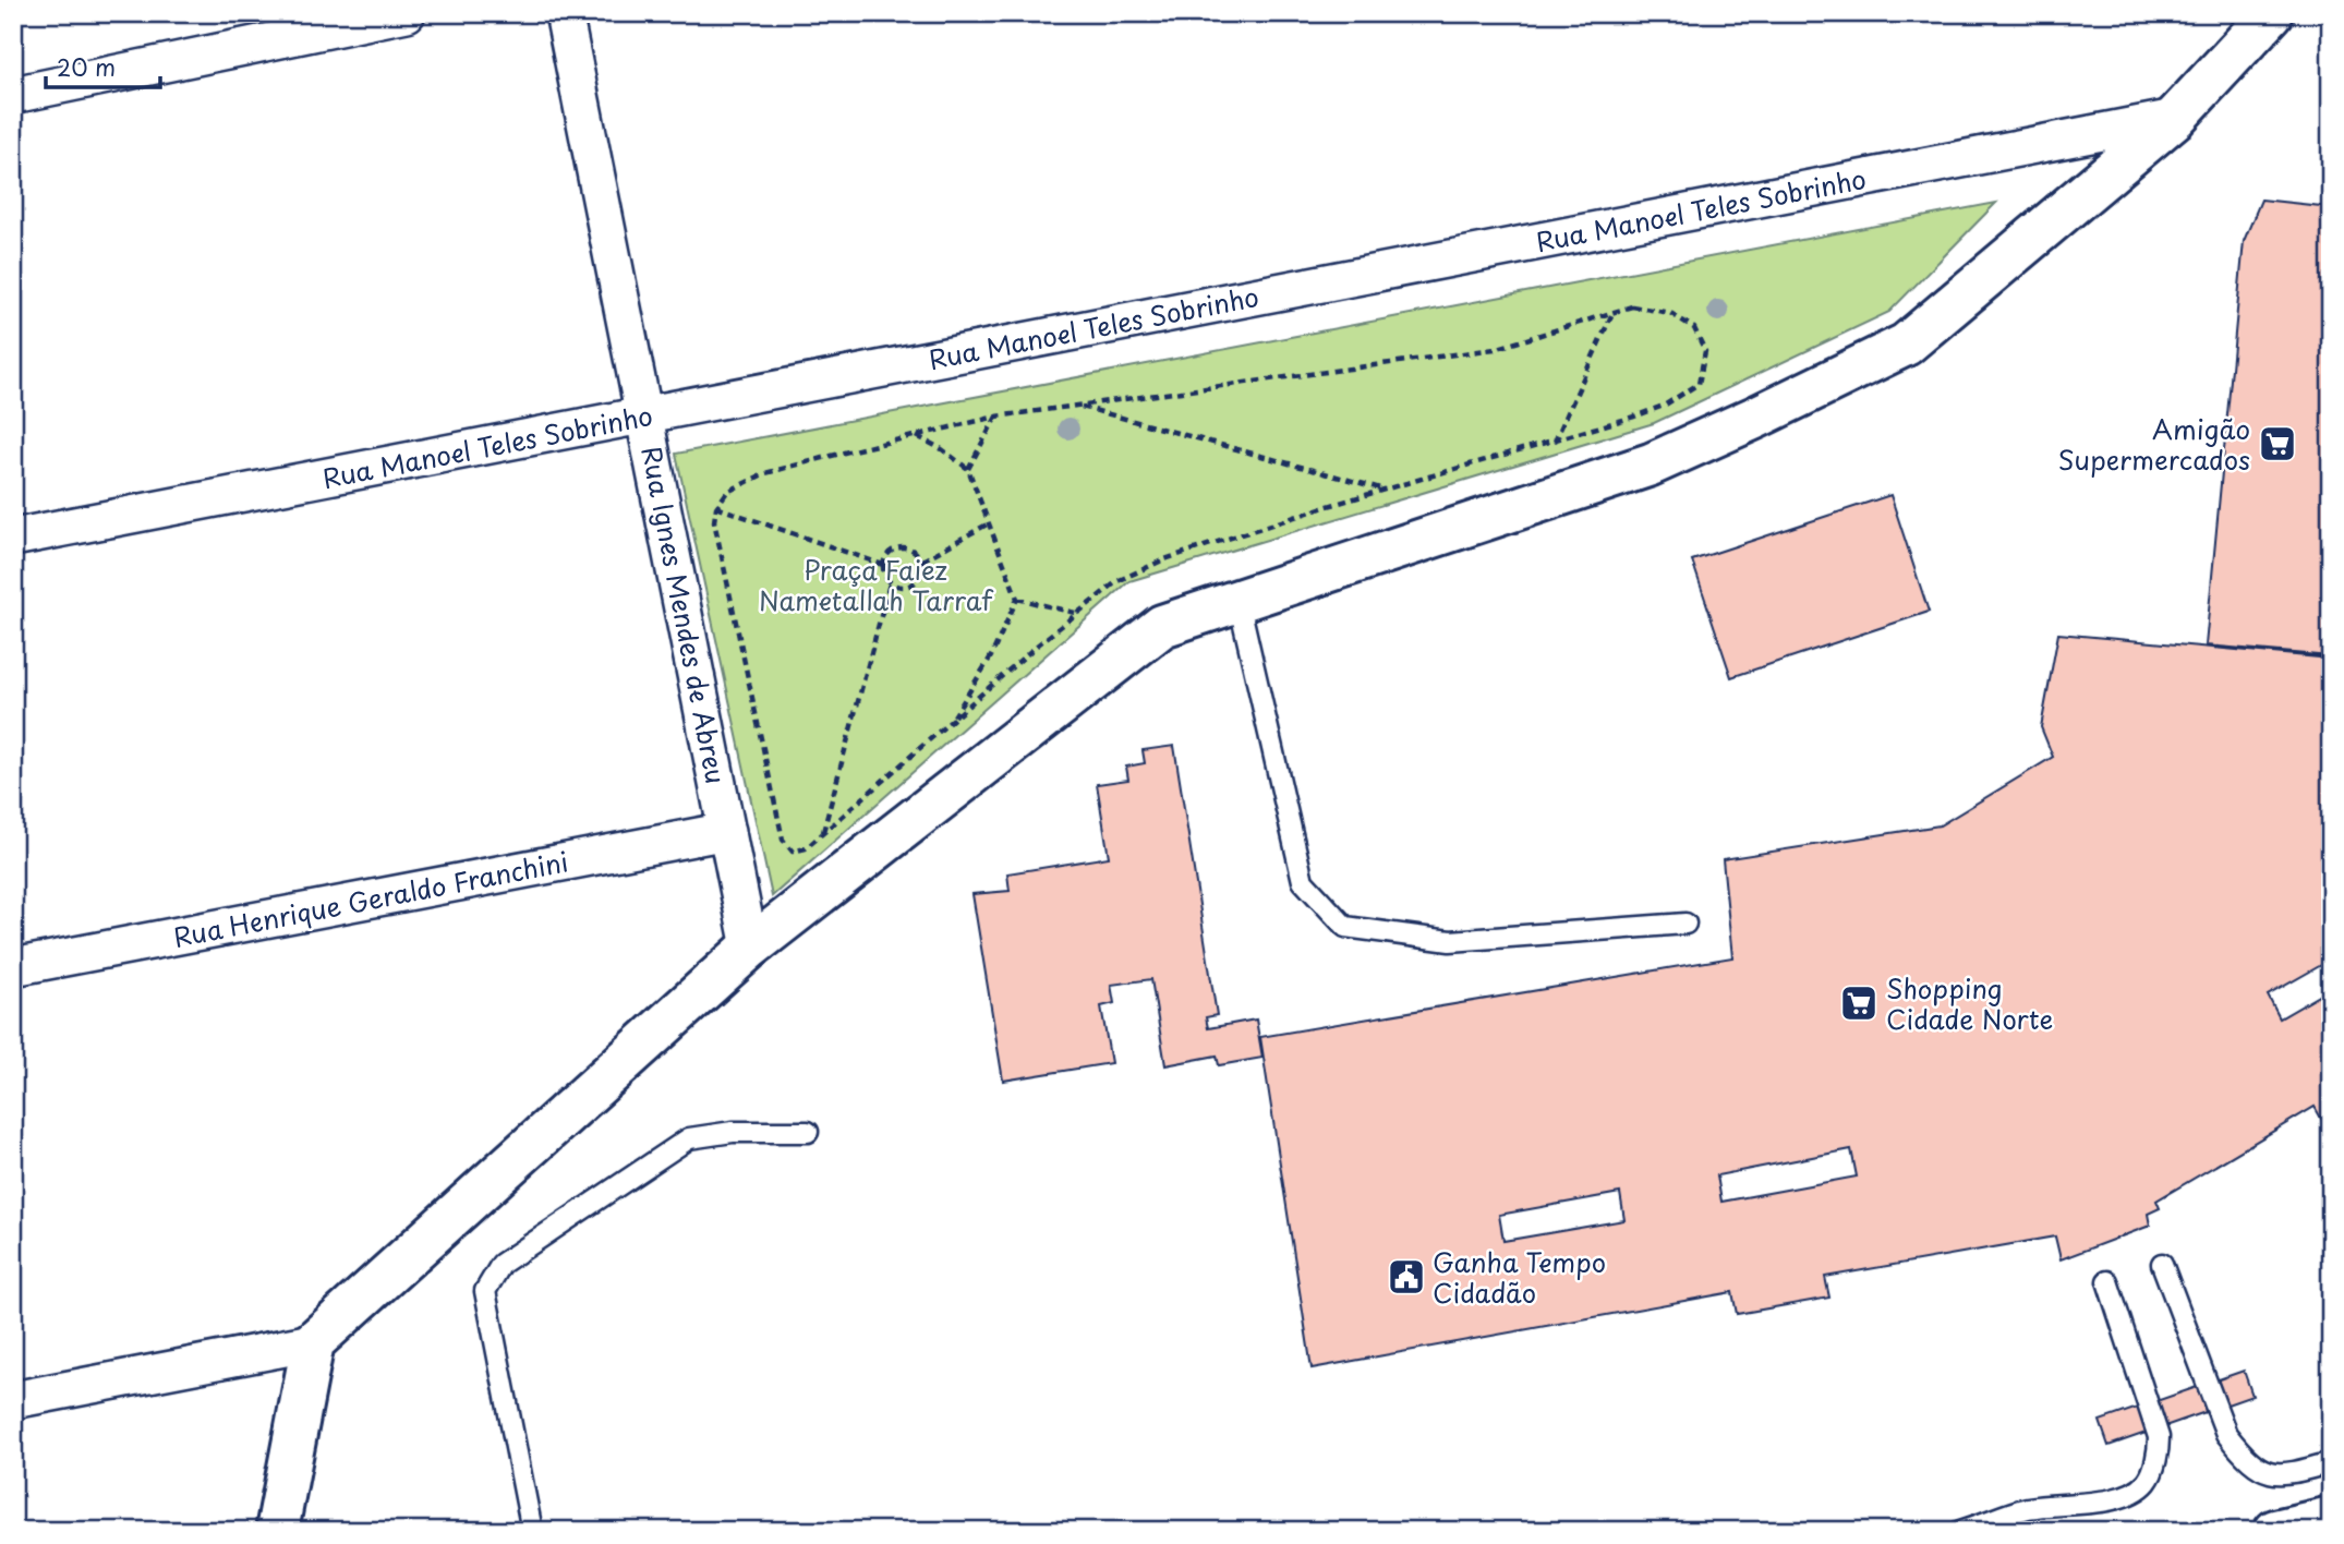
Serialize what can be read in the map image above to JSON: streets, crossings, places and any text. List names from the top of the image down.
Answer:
{
  "streets": {
    "street": ["Rua Manoel Teles Sobrinho", "Rua Ignes Mendes de Abreu", "Rua Henrique Geraldo Franchini"]
  },
  "crossings": [
    ["Rua Manoel Teles Sobrinho", "Rua Ignes Mendes de Abreu"],
    ["Rua Ignes Mendes de Abreu", "Rua Henrique Geraldo Franchini"]
  ],
  "parks": ["Praça Faiez Nametallah Tarraf"],
  "places": {
    "supermarket": ["Amigão Supermercados", "Shopping Cidade Norte"],
    "public building": ["Ganha Tempo Cidadão"]
  },
  "scale_bar": "20 m"
}
